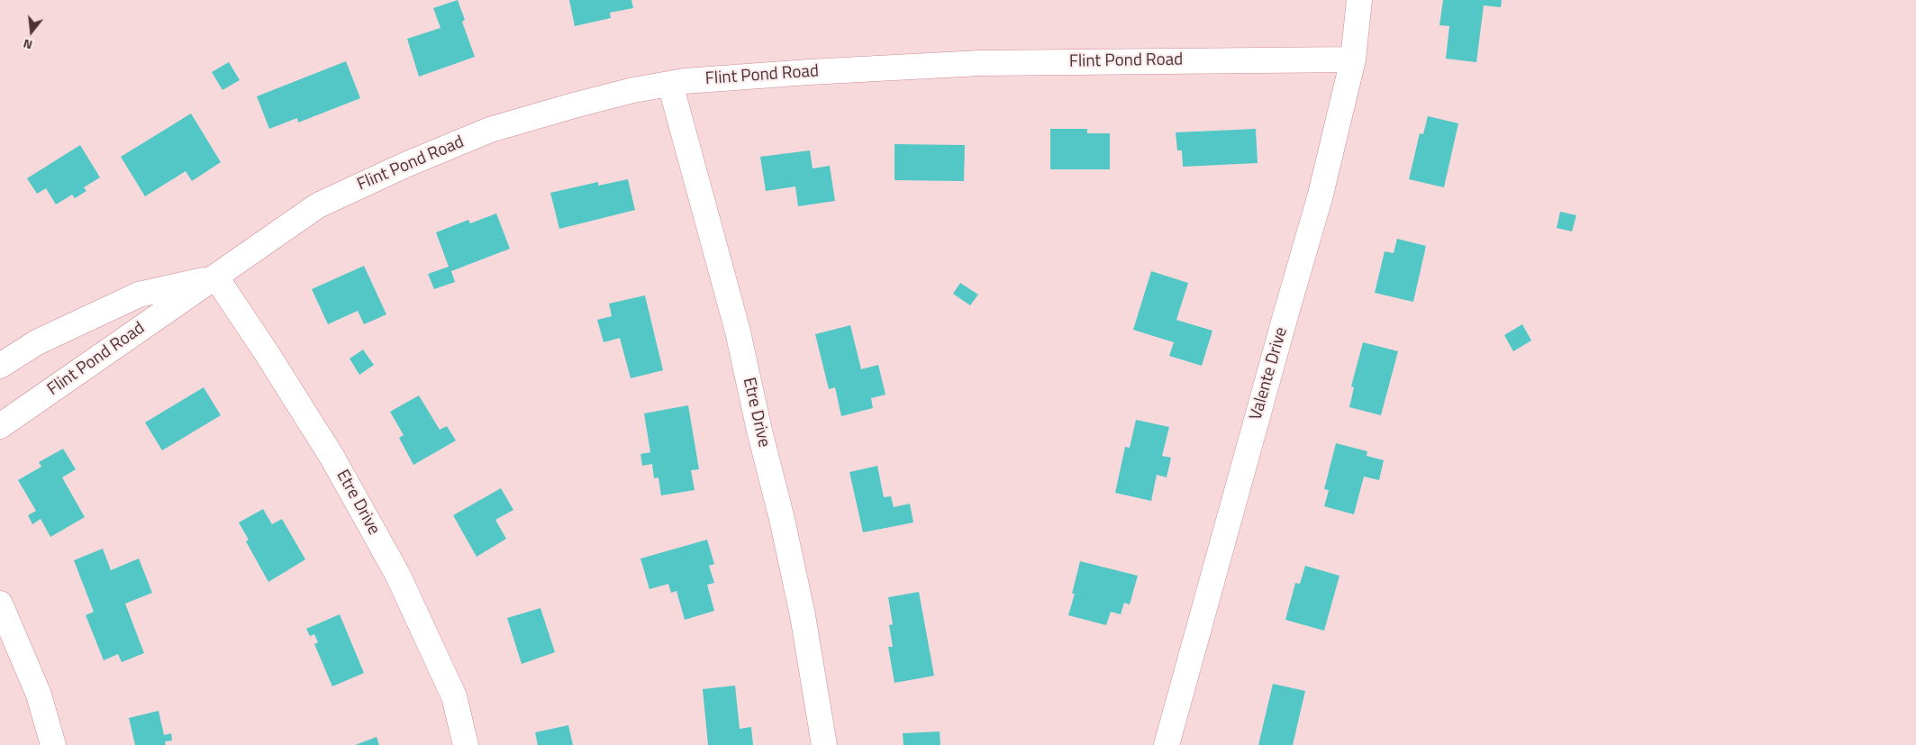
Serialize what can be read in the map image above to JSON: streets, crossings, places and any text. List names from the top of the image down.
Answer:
{
  "streets": {
    "street": ["Flint Pond Road", "Valente Drive", "Etre Drive"]
  },
  "crossings": [
    ["Flint Pond Road", "Valente Drive"],
    ["Flint Pond Road", "Etre Drive"]
  ],
  "north": "bottom"
}
